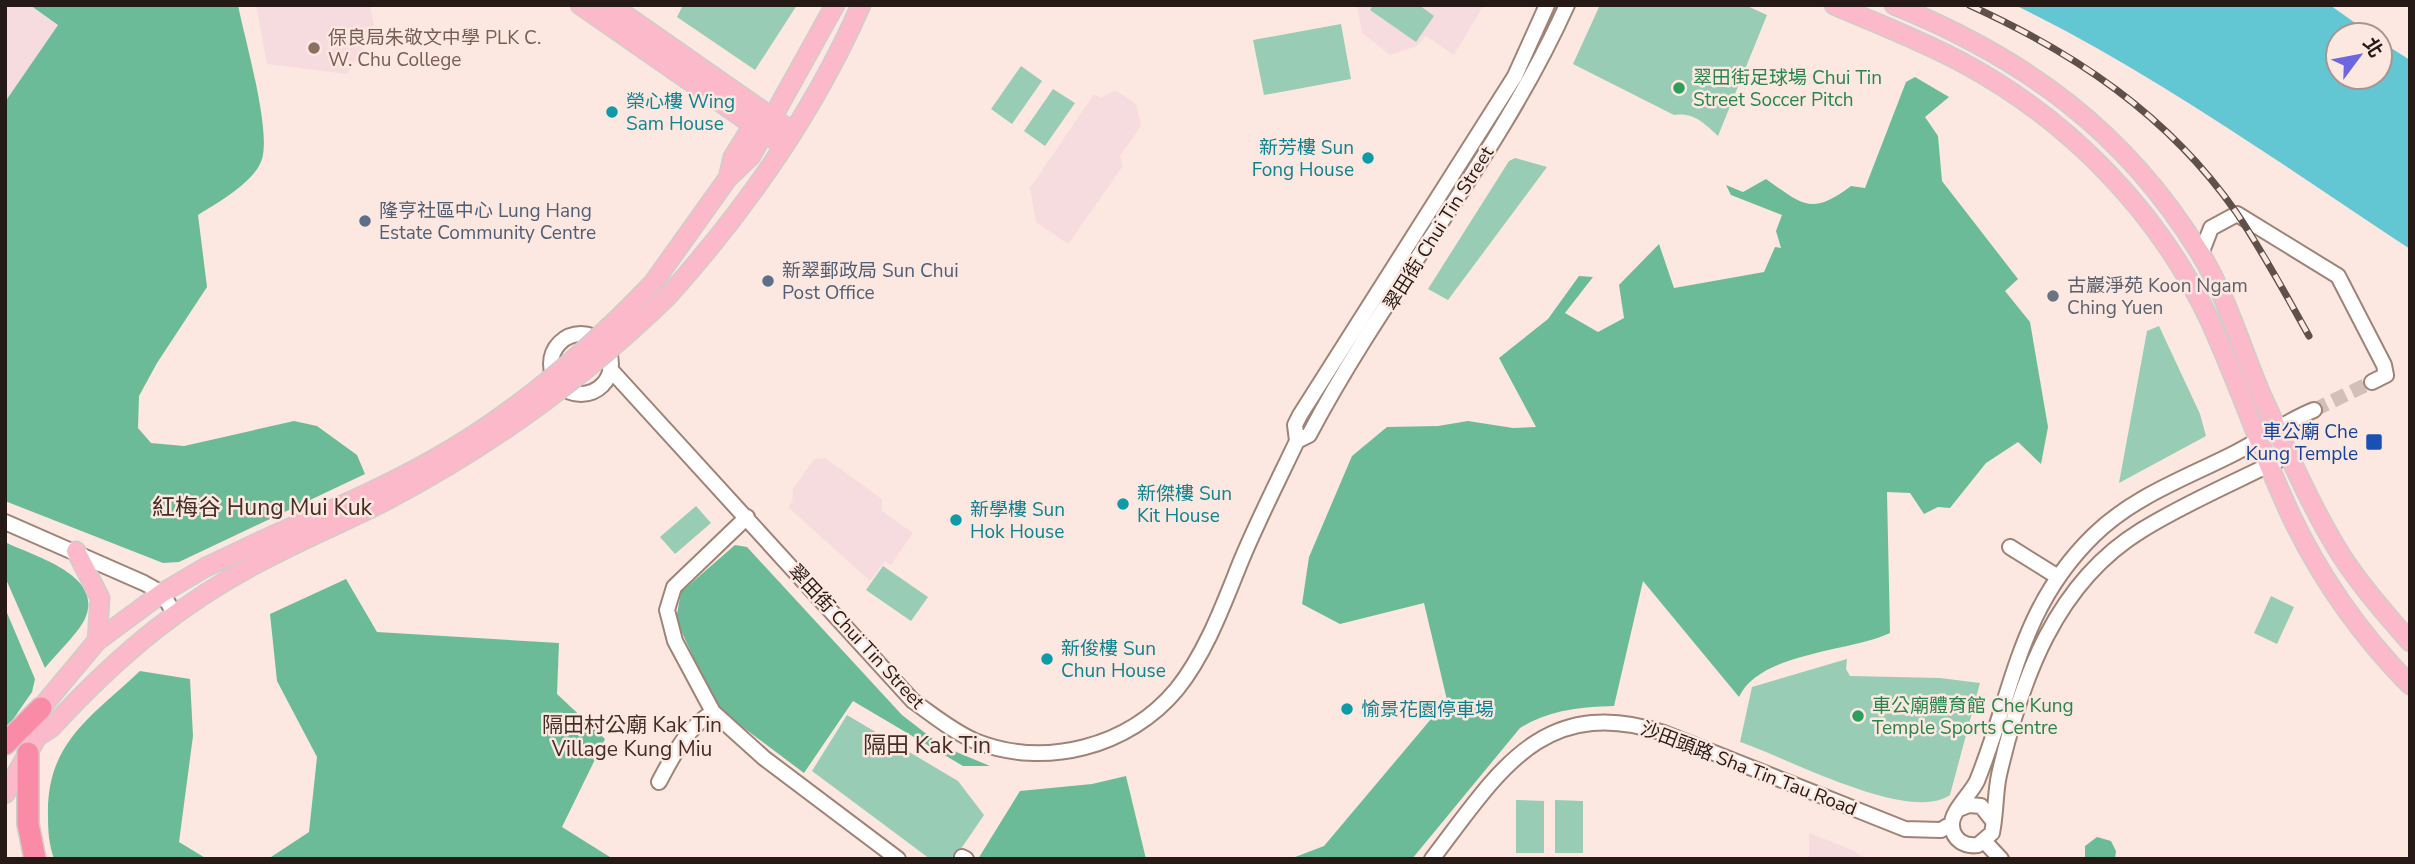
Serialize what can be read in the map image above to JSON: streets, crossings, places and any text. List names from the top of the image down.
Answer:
{
  "streets": {
    "street": ["翠田街 Chui Tin Street", "沙田頭路 Sha Tin Tau Road"]
  },
  "districts": ["紅梅谷 Hung Mui Kuk", "隔田村公廟 Kak Tin Village Kung Miu", "隔田 Kak Tin"],
  "places": {
    "other": [
      "保良局朱敬文中學 PLK C. W. Chu College",
      "翠田街足球場 Chui Tin Street Soccer Pitch",
      "榮心樓 Wing Sam House",
      "新芳樓 Sun Fong House",
      "隆亨社區中心 Lung Hang Estate Community Centre",
      "新翠郵政局 Sun Chui Post Office",
      "古巖淨苑 Koon Ngam Ching Yuen",
      "新傑樓 Sun Kit House",
      "新學樓 Sun Hok House",
      "新俊樓 Sun Chun House",
      "愉景花園停車場",
      "車公廟體育館 Che Kung Temple Sports Centre"
    ],
    "transit": ["車公廟 Che Kung Temple"]
  },
  "north": "top right"
}
